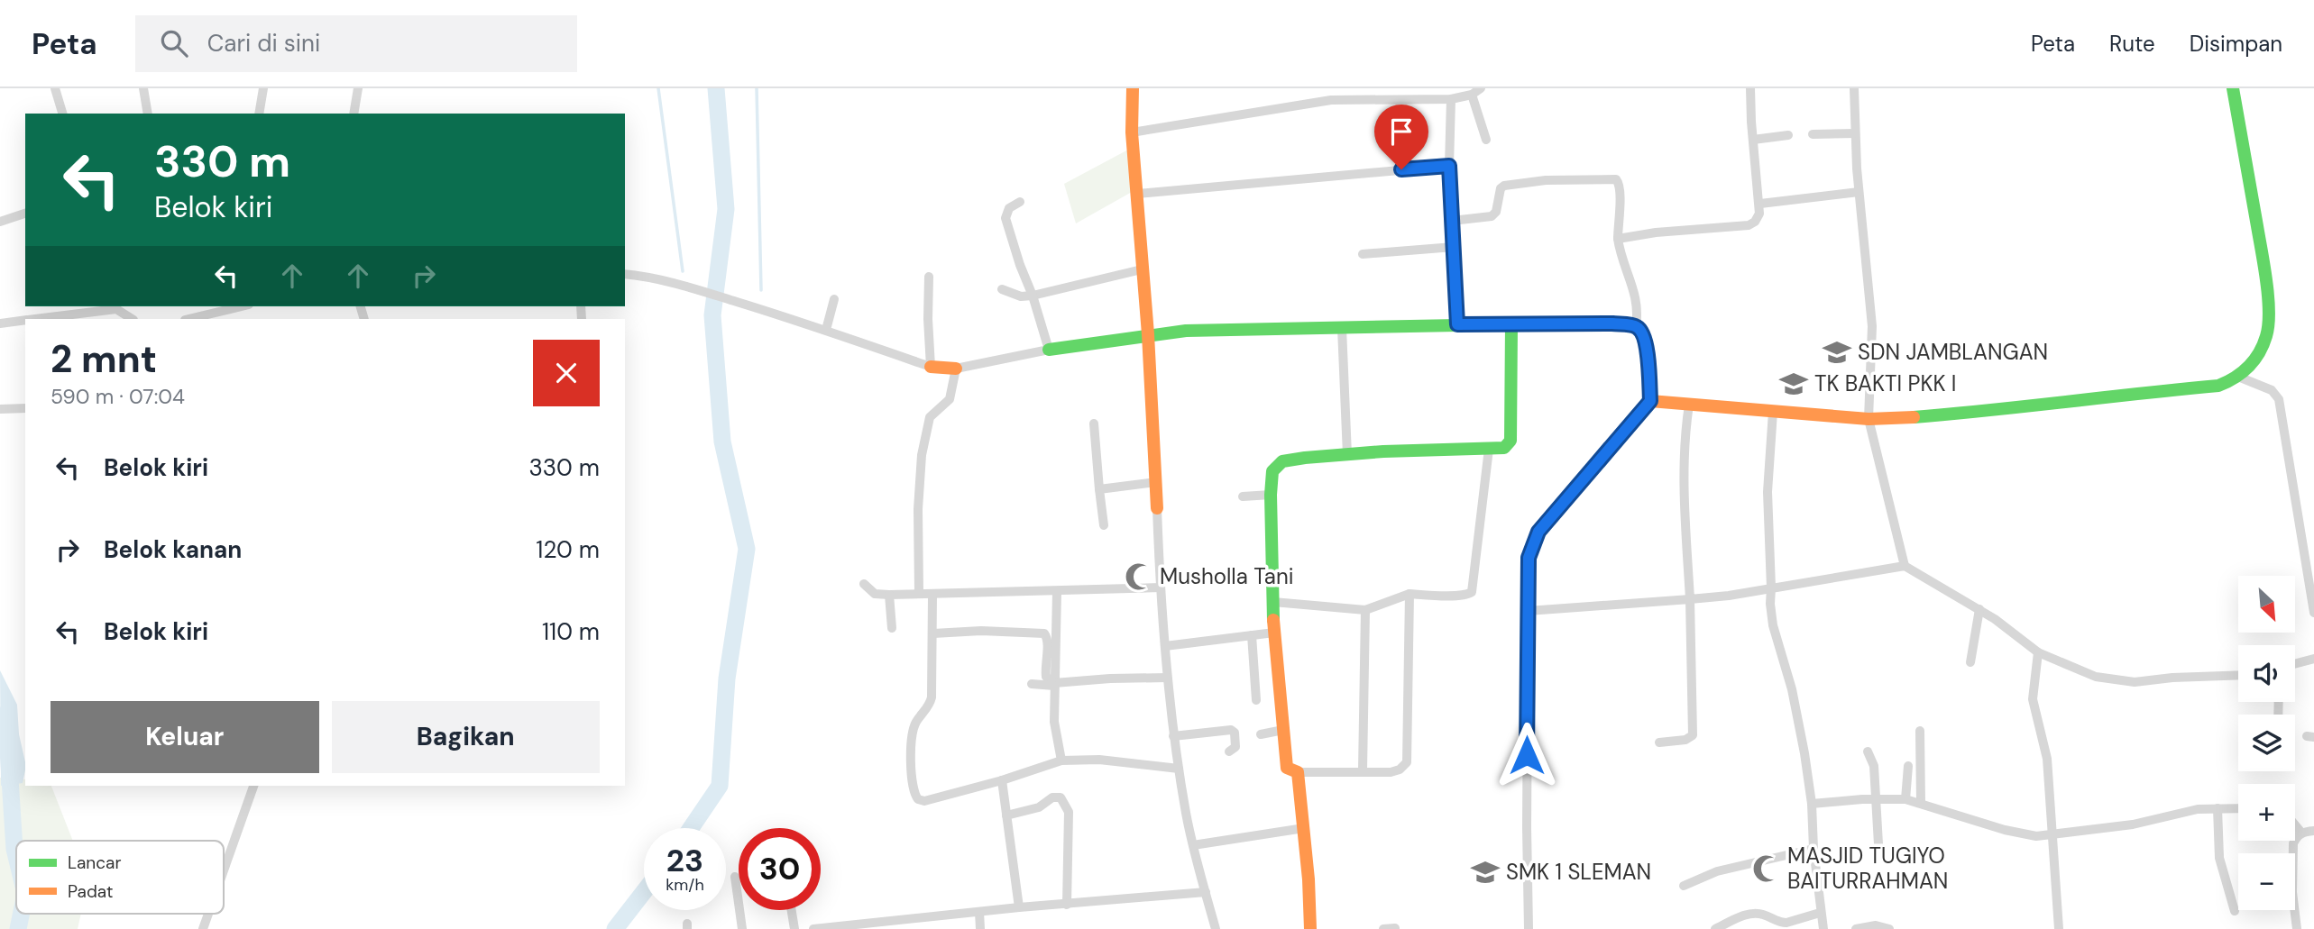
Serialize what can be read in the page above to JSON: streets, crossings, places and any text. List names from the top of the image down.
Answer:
{
  "places": {
    "school or university": ["SDN JAMBLANGAN", "TK BAKTI PKK I", "SMK 1 SLEMAN"],
    "mosque": ["Musholla Tani", "MASJID TUGIYO BAITURRAHMAN"]
  },
  "legend": ["Lancar", "Padat"],
  "north": "bottom right",
  "page": {
    "header": "Peta",
    "search": "Cari di sini",
    "nav": ["Peta", "Rute", "Disimpan"],
    "turn": ["330 m", "Belok kiri"],
    "heading": ["2 mnt", "590 m · 07:04"],
    "list": [
      {
        "name": "Belok kiri",
        "value": "330 m"
      },
      {
        "name": "Belok kanan",
        "value": "120 m"
      },
      {
        "name": "Belok kiri",
        "value": "110 m"
      }
    ],
    "map_buttons": ["+", "−"],
    "buttons": ["Keluar", "Bagikan"],
    "speed": "23 km/h",
    "limit": "30"
  }
}
